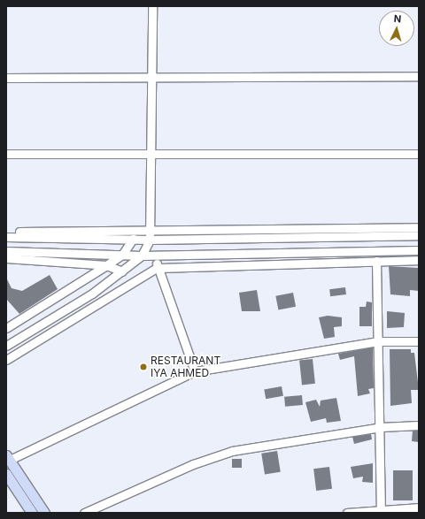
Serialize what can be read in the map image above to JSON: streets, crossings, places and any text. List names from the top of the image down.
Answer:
{
  "places": ["RESTAURANT IYA AHMED"],
  "north": "top"
}
